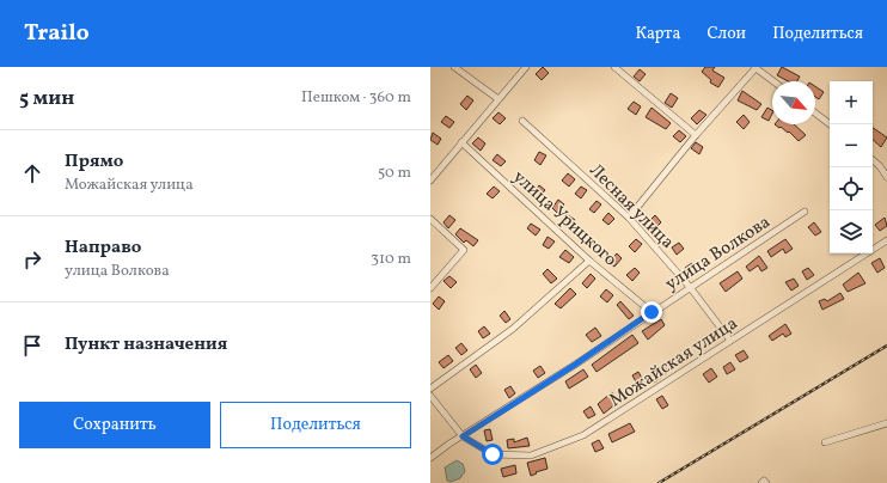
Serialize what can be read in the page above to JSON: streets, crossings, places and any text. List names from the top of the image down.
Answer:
{
  "streets": {
    "street": [
      "Лесная улица",
      "улица Урицкого",
      "улица Волкова",
      "Можайская улица"
    ]
  },
  "crossings": [
    ["Лесная улица", "улица Волкова"],
    ["Лесная улица", "Можайская улица"],
    ["улица Урицкого", "улица Волкова"],
    ["улица Волкова", "Можайская улица"]
  ],
  "north": "bottom right",
  "page": {
    "header": "Trailo",
    "nav": ["Карта", "Слои", "Поделиться"],
    "heading": ["5 мин", "Пешком · 360 m"],
    "map_buttons": ["+", "−"],
    "list": [
      ["Прямо", "Можайская улица", "50 m"],
      ["Направо", "улица Волкова", "310 m"],
      "Пункт назначения"
    ],
    "buttons": ["Сохранить", "Поделиться"]
  }
}
